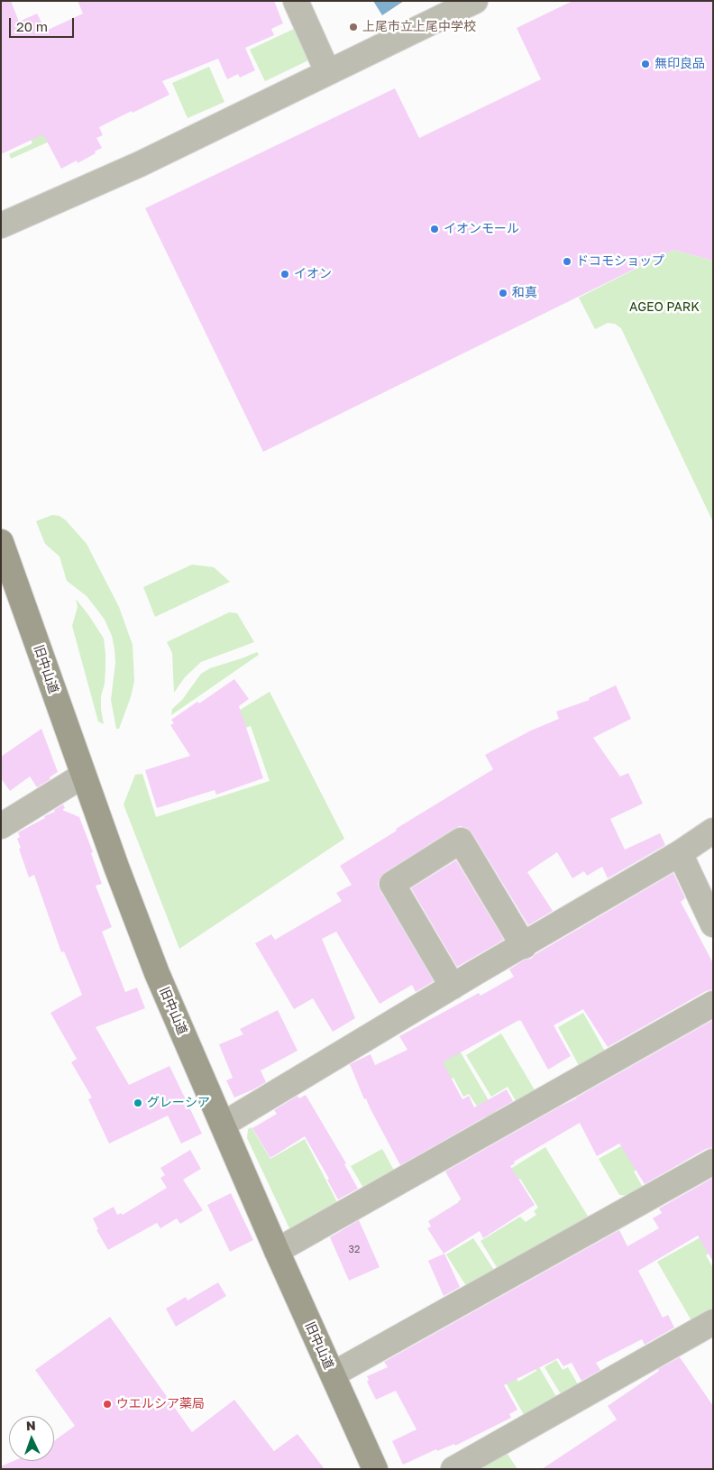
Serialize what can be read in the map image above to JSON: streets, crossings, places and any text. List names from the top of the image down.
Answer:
{
  "streets": {
    "main road": ["旧中山道"]
  },
  "parks": ["AGEO PARK"],
  "places": [
    "上尾市立上尾中学校",
    "無印良品",
    "イオンモール",
    "ドコモショップ",
    "イオン",
    "和真",
    "グレーシア",
    "ウエルシア薬局"
  ],
  "house_numbers": ["32"],
  "scale_bar": "20 m",
  "north": "top"
}
